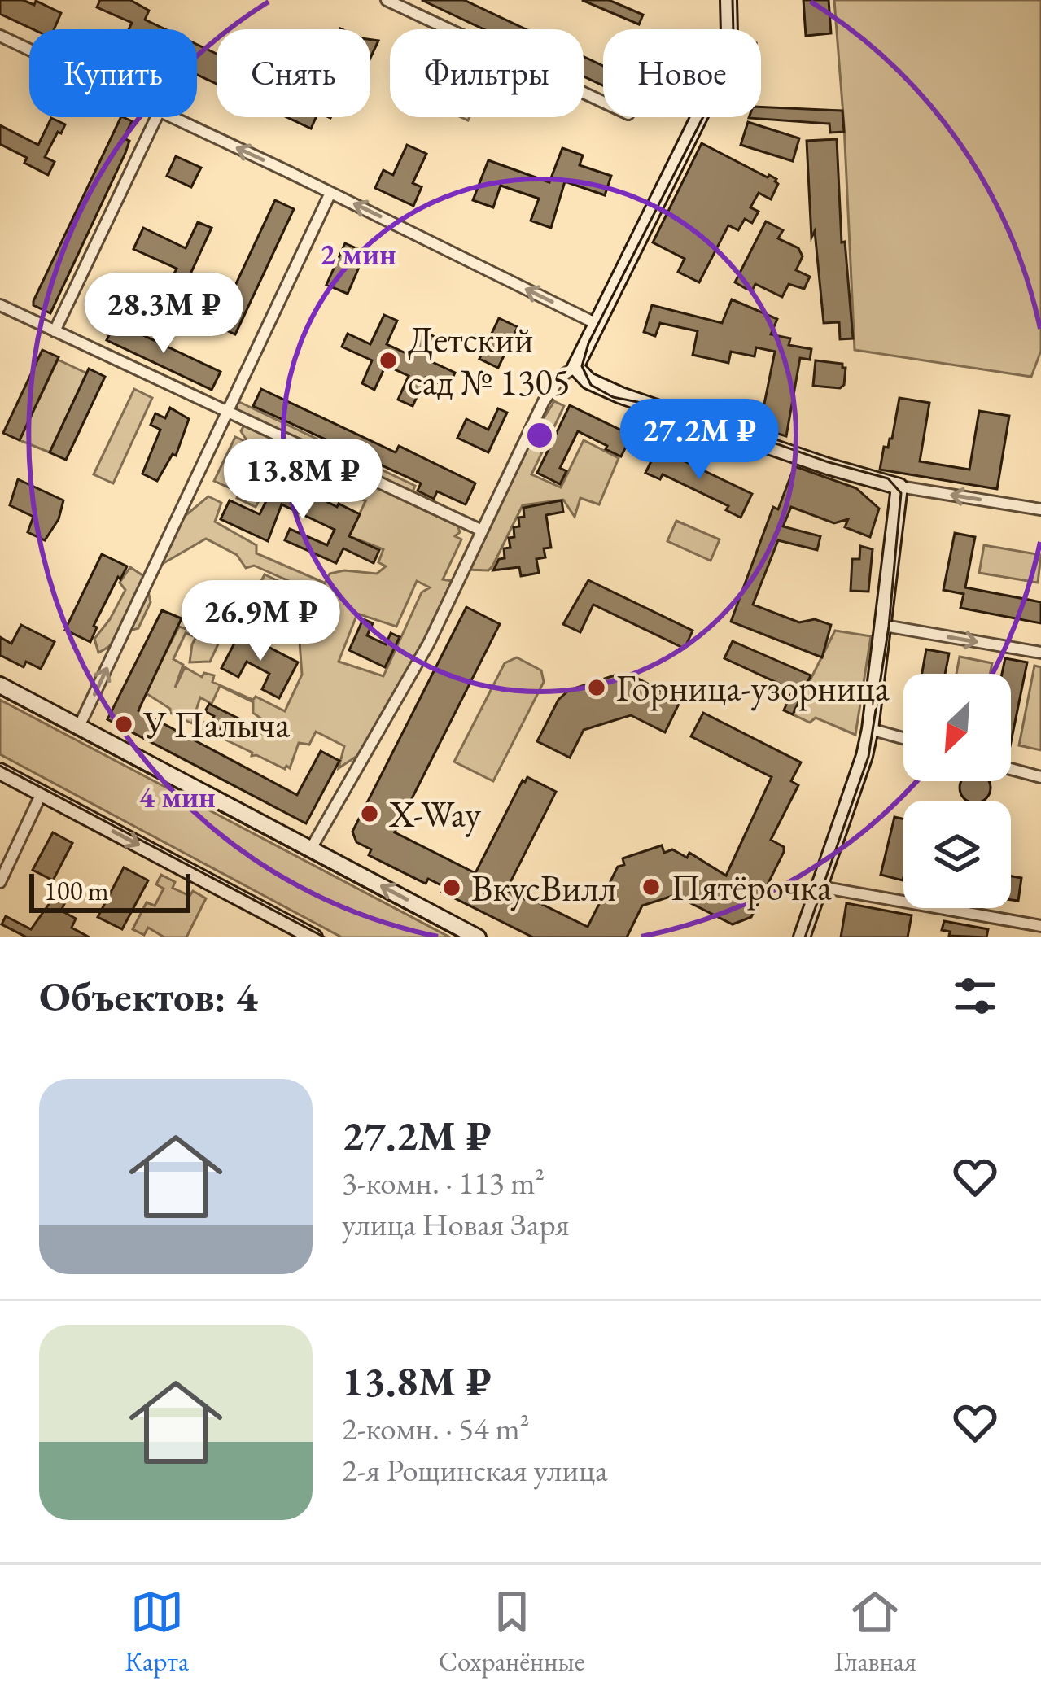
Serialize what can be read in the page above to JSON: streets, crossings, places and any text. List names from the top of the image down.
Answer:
{
  "places": [
    "Детский сад № 1305",
    "Горница-узорница",
    "У Палыча",
    "X-Way",
    "Пятёрочка",
    "ВкусВилл"
  ],
  "scale_bar": "100 m",
  "north": "bottom left",
  "page": {
    "chip": [
      "Купить",
      "Снять",
      "Фильтры",
      "Новое"
    ],
    "price": [
      "28.3M ₽",
      "27.2M ₽",
      "13.8M ₽",
      "26.9M ₽"
    ],
    "scale": "100 m",
    "heading": "Объектов: 4",
    "list": [
      {
        "name": "27.2M ₽",
        "note": "3-комн. · 113 m² · улица Новая Заря"
      },
      {
        "name": "13.8M ₽",
        "note": "2-комн. · 54 m² · 2-я Рощинская улица"
      }
    ],
    "tabs": ["Карта", "Сохранённые", "Главная"]
  },
  "rings": ["2 мин", "4 мин"]
}
